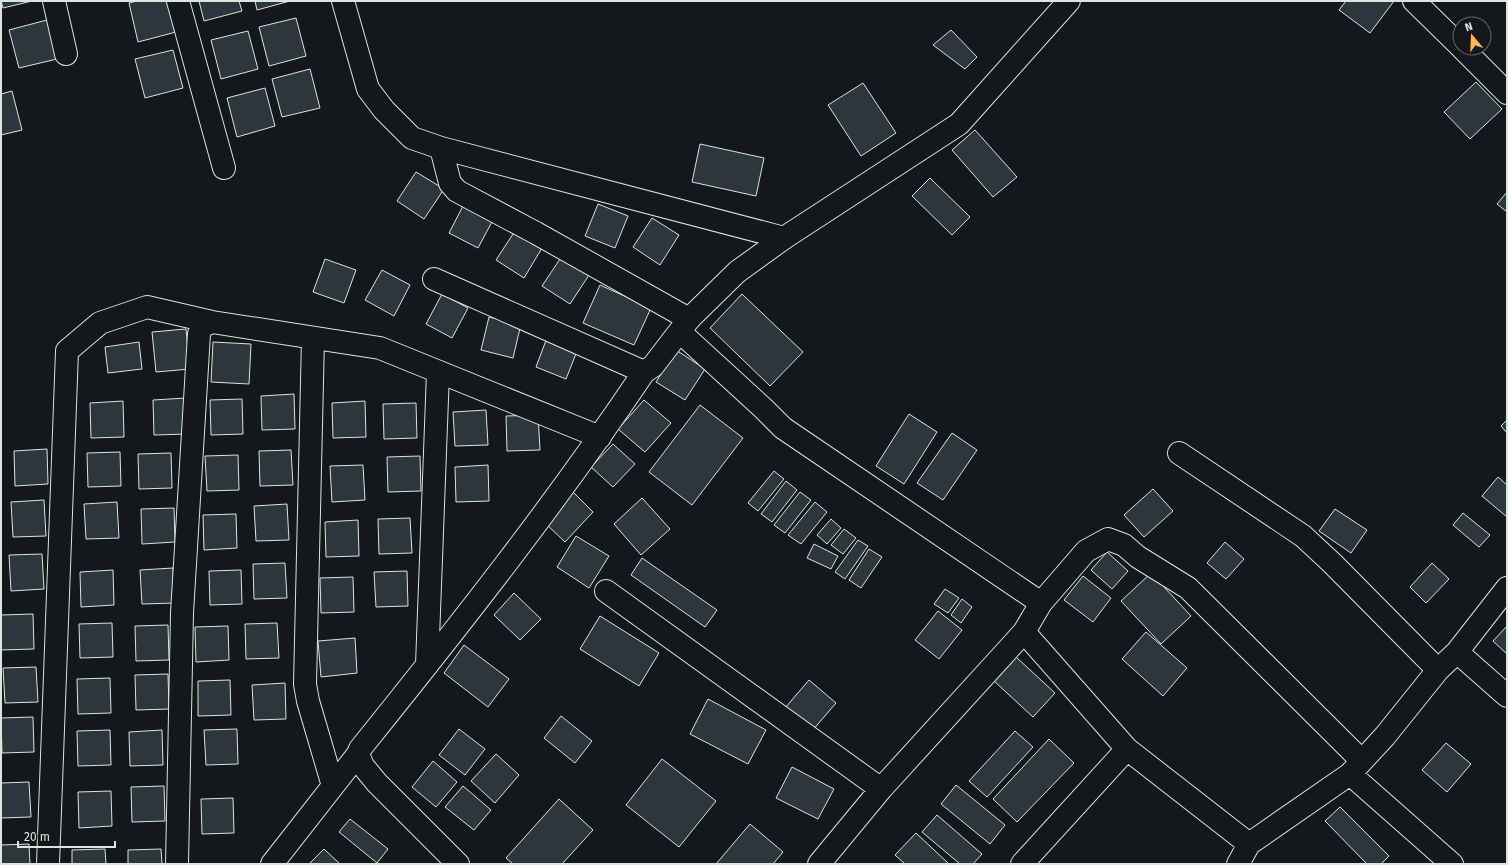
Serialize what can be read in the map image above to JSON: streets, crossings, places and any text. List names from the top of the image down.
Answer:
{
  "scale_bar": "20 m",
  "north": "top"
}
